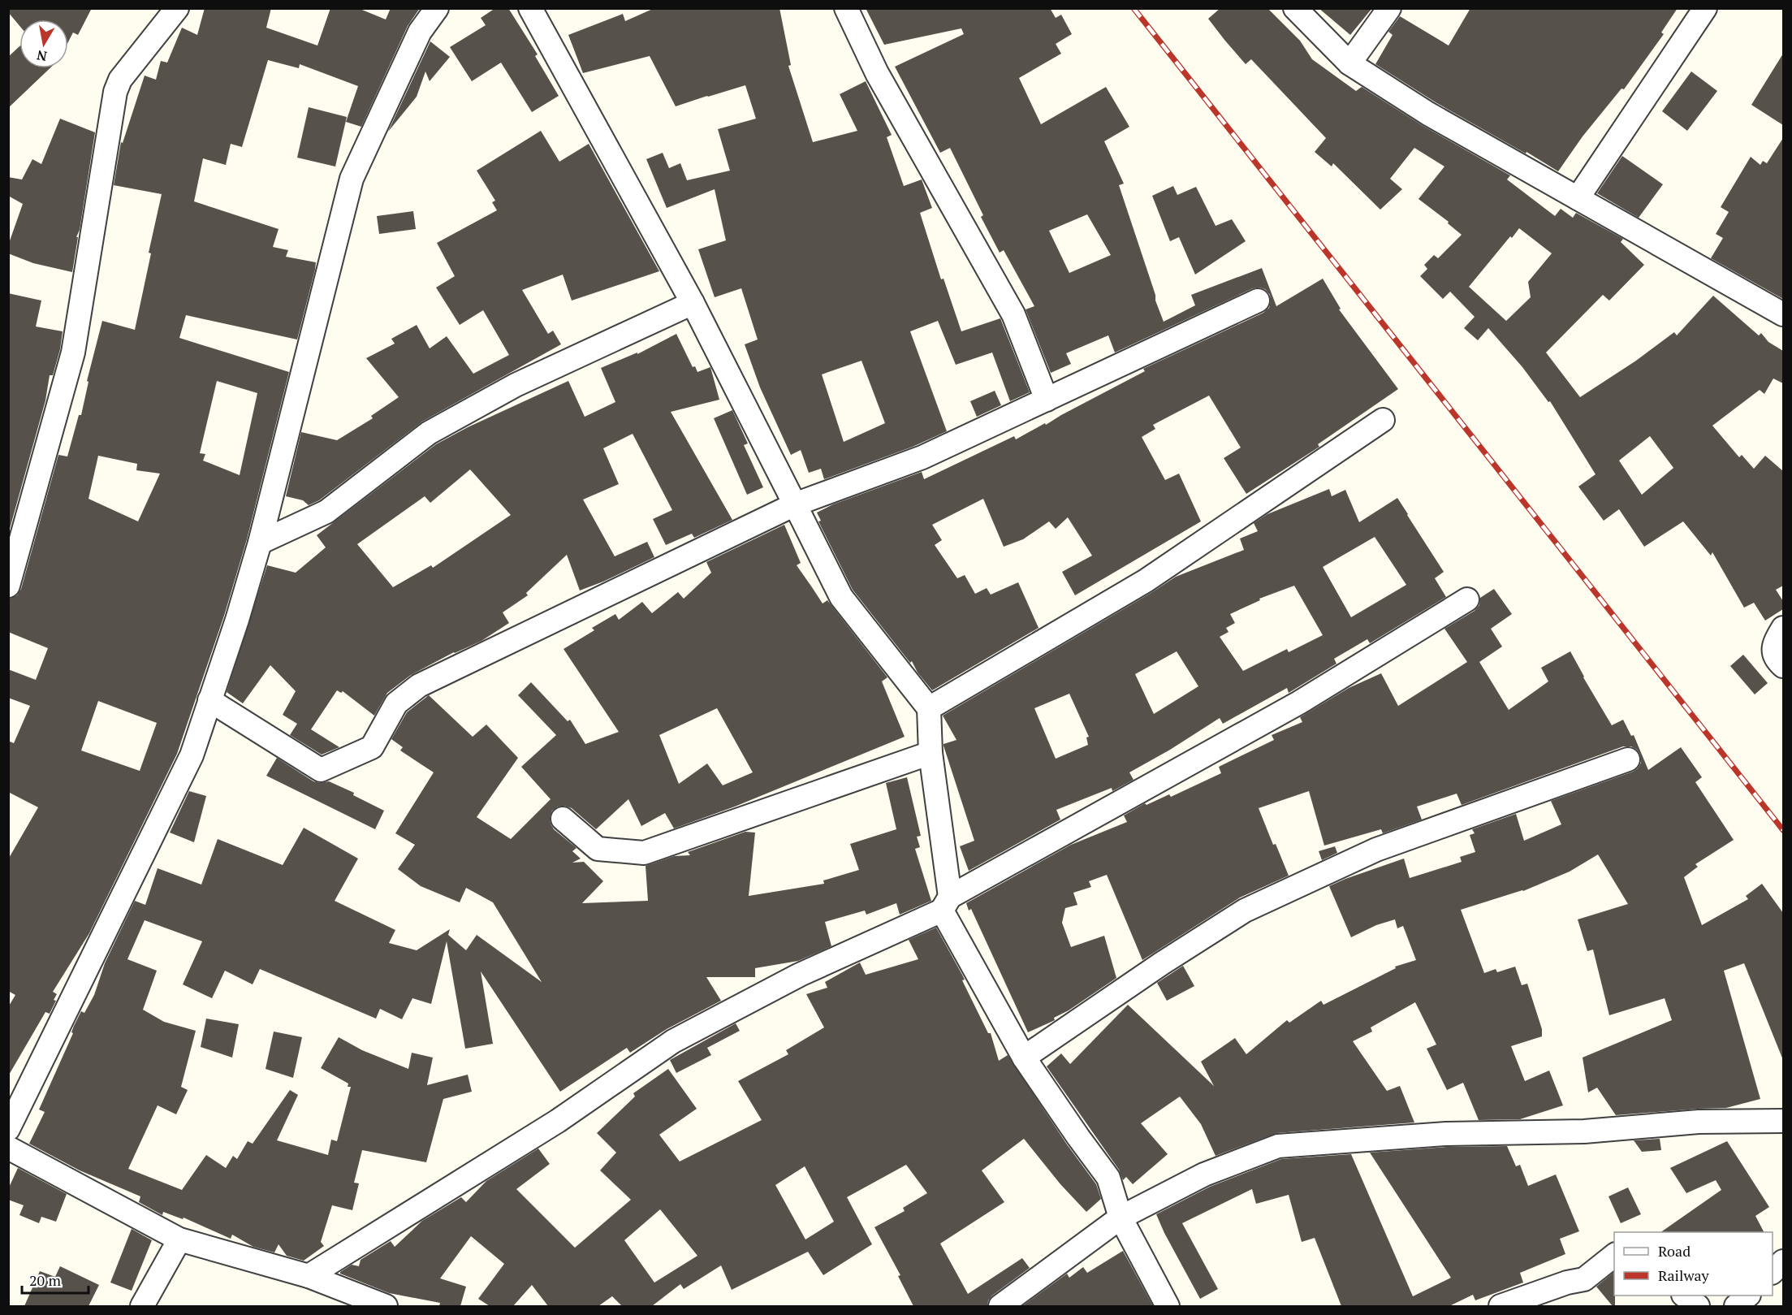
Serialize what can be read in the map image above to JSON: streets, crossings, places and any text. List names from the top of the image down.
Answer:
{
  "legend": ["Road", "Railway"],
  "scale_bar": "20 m",
  "north": "bottom"
}
